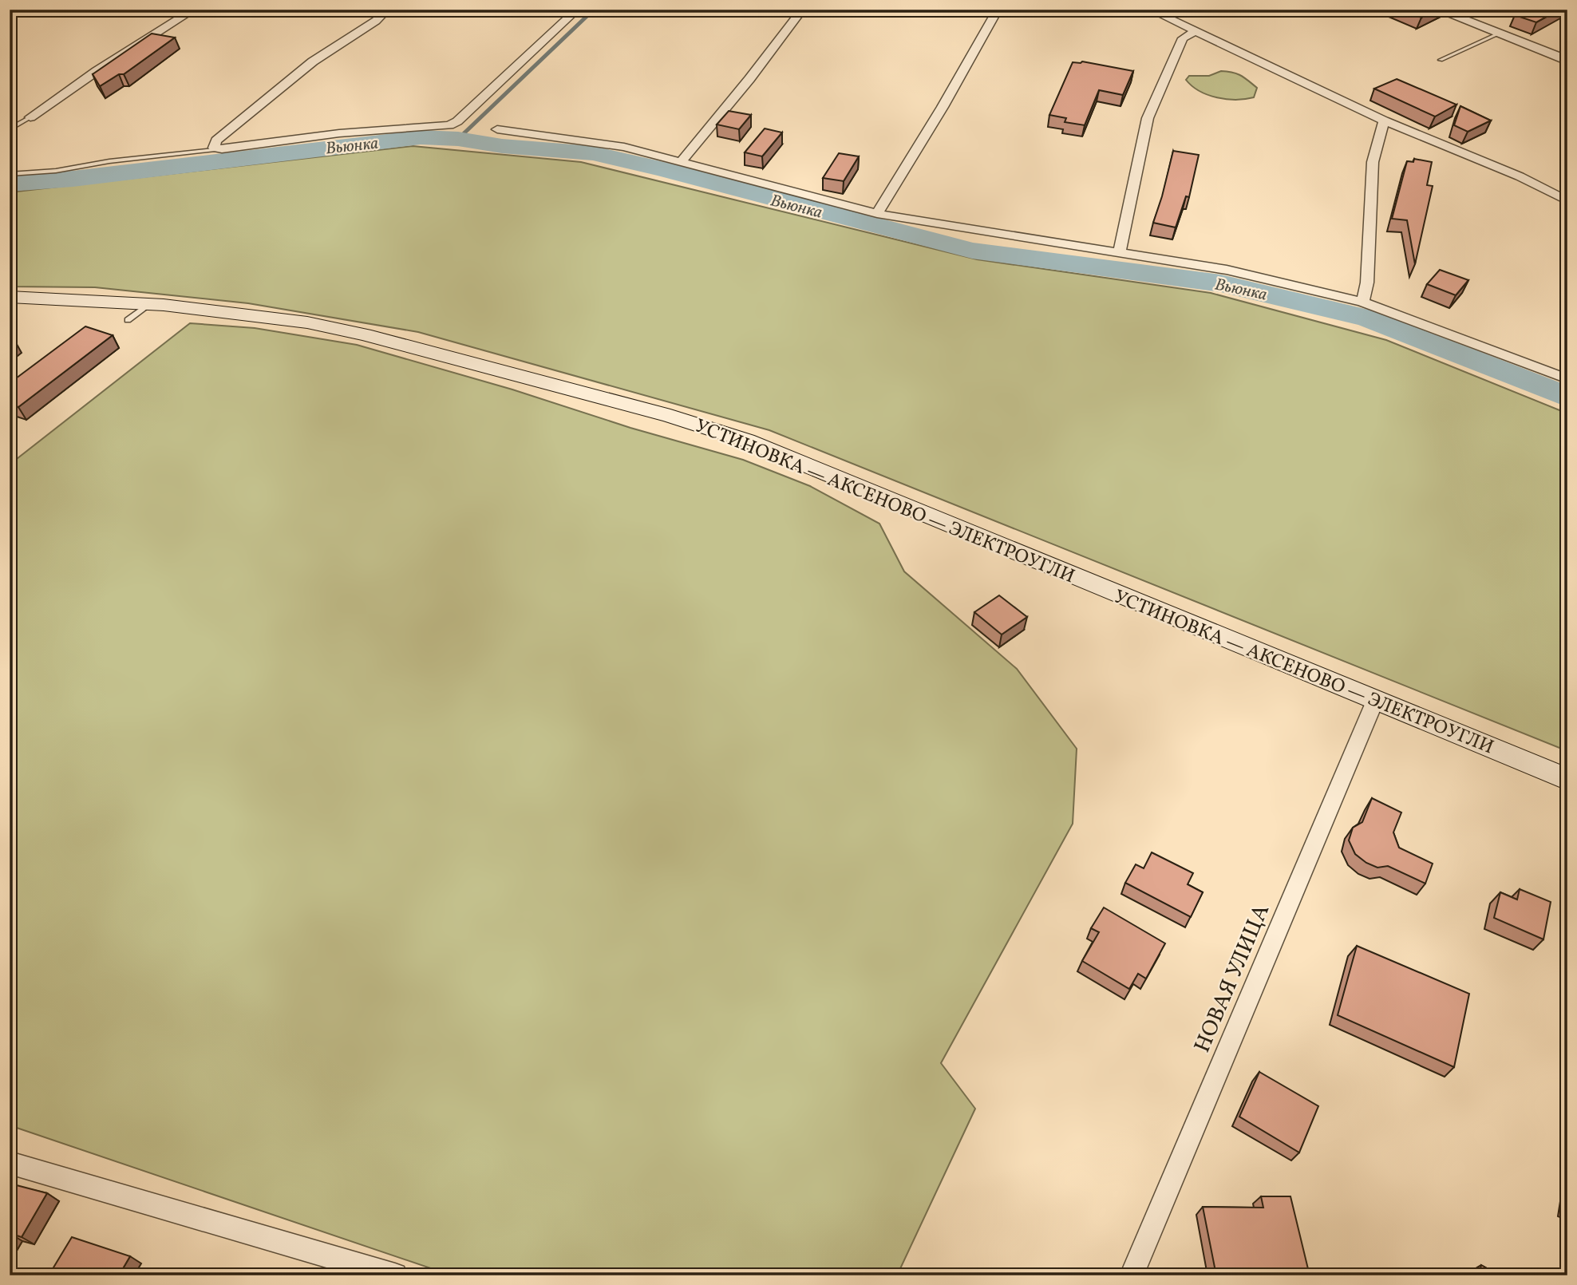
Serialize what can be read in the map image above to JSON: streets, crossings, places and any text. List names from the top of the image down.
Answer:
{
  "streets": {
    "main road": ["УСТИНОВКА — АКСЕНОВО — ЭЛЕКТРОУГЛИ"],
    "street": ["НОВАЯ УЛИЦА"]
  },
  "crossings": [
    ["УСТИНОВКА — АКСЕНОВО — ЭЛЕКТРОУГЛИ", "НОВАЯ УЛИЦА"]
  ],
  "water": ["Вьюнка"]
}
